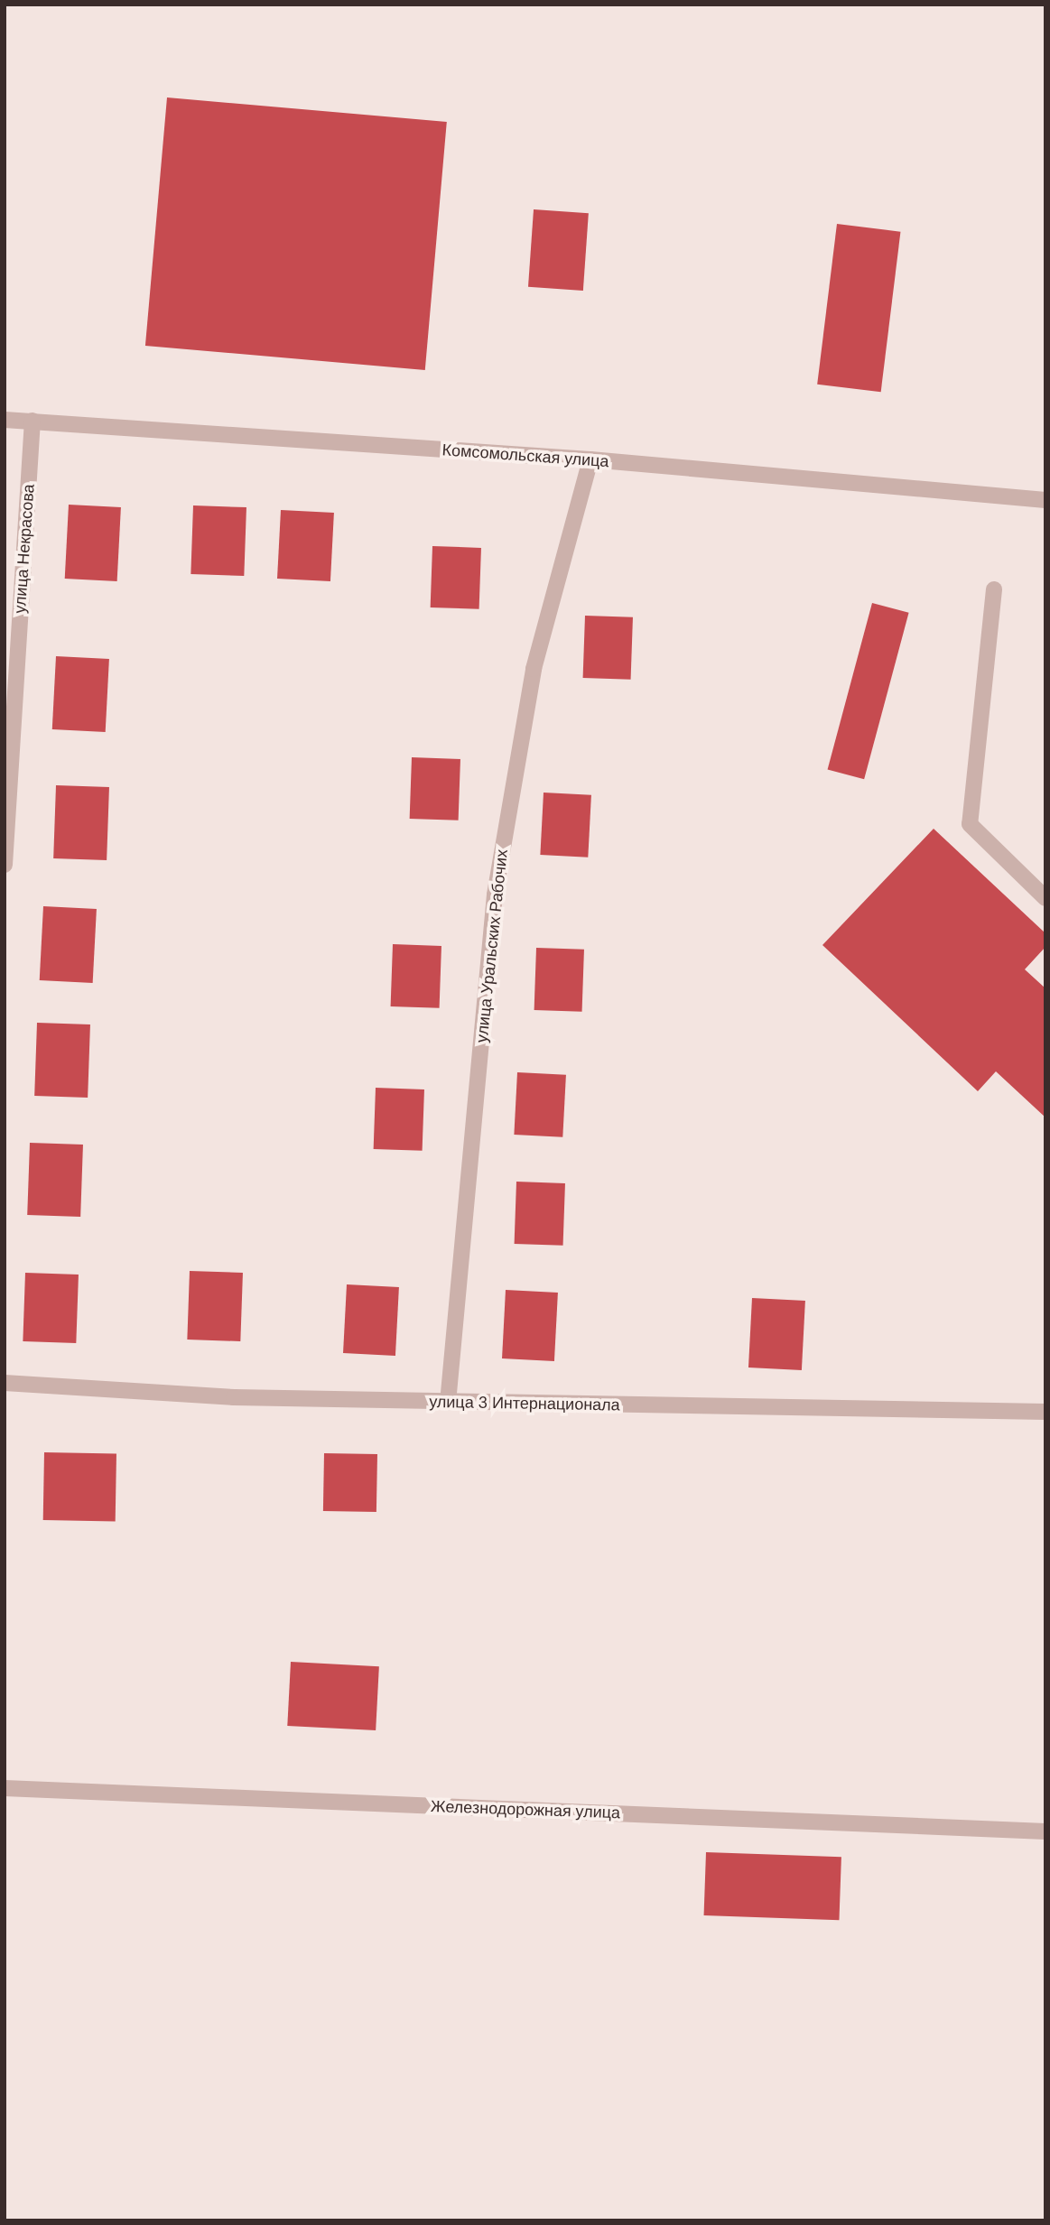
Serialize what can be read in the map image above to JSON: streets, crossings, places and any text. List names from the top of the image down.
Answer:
{
  "streets": {
    "street": [
      "Комсомольская улица",
      "улица Некрасова",
      "улица Уральских Рабочих",
      "улица 3 Интернационала",
      "Железнодорожная улица"
    ]
  },
  "crossings": [
    ["Комсомольская улица", "улица Некрасова"],
    ["Комсомольская улица", "улица Уральских Рабочих"],
    ["улица Уральских Рабочих", "улица 3 Интернационала"]
  ]
}
